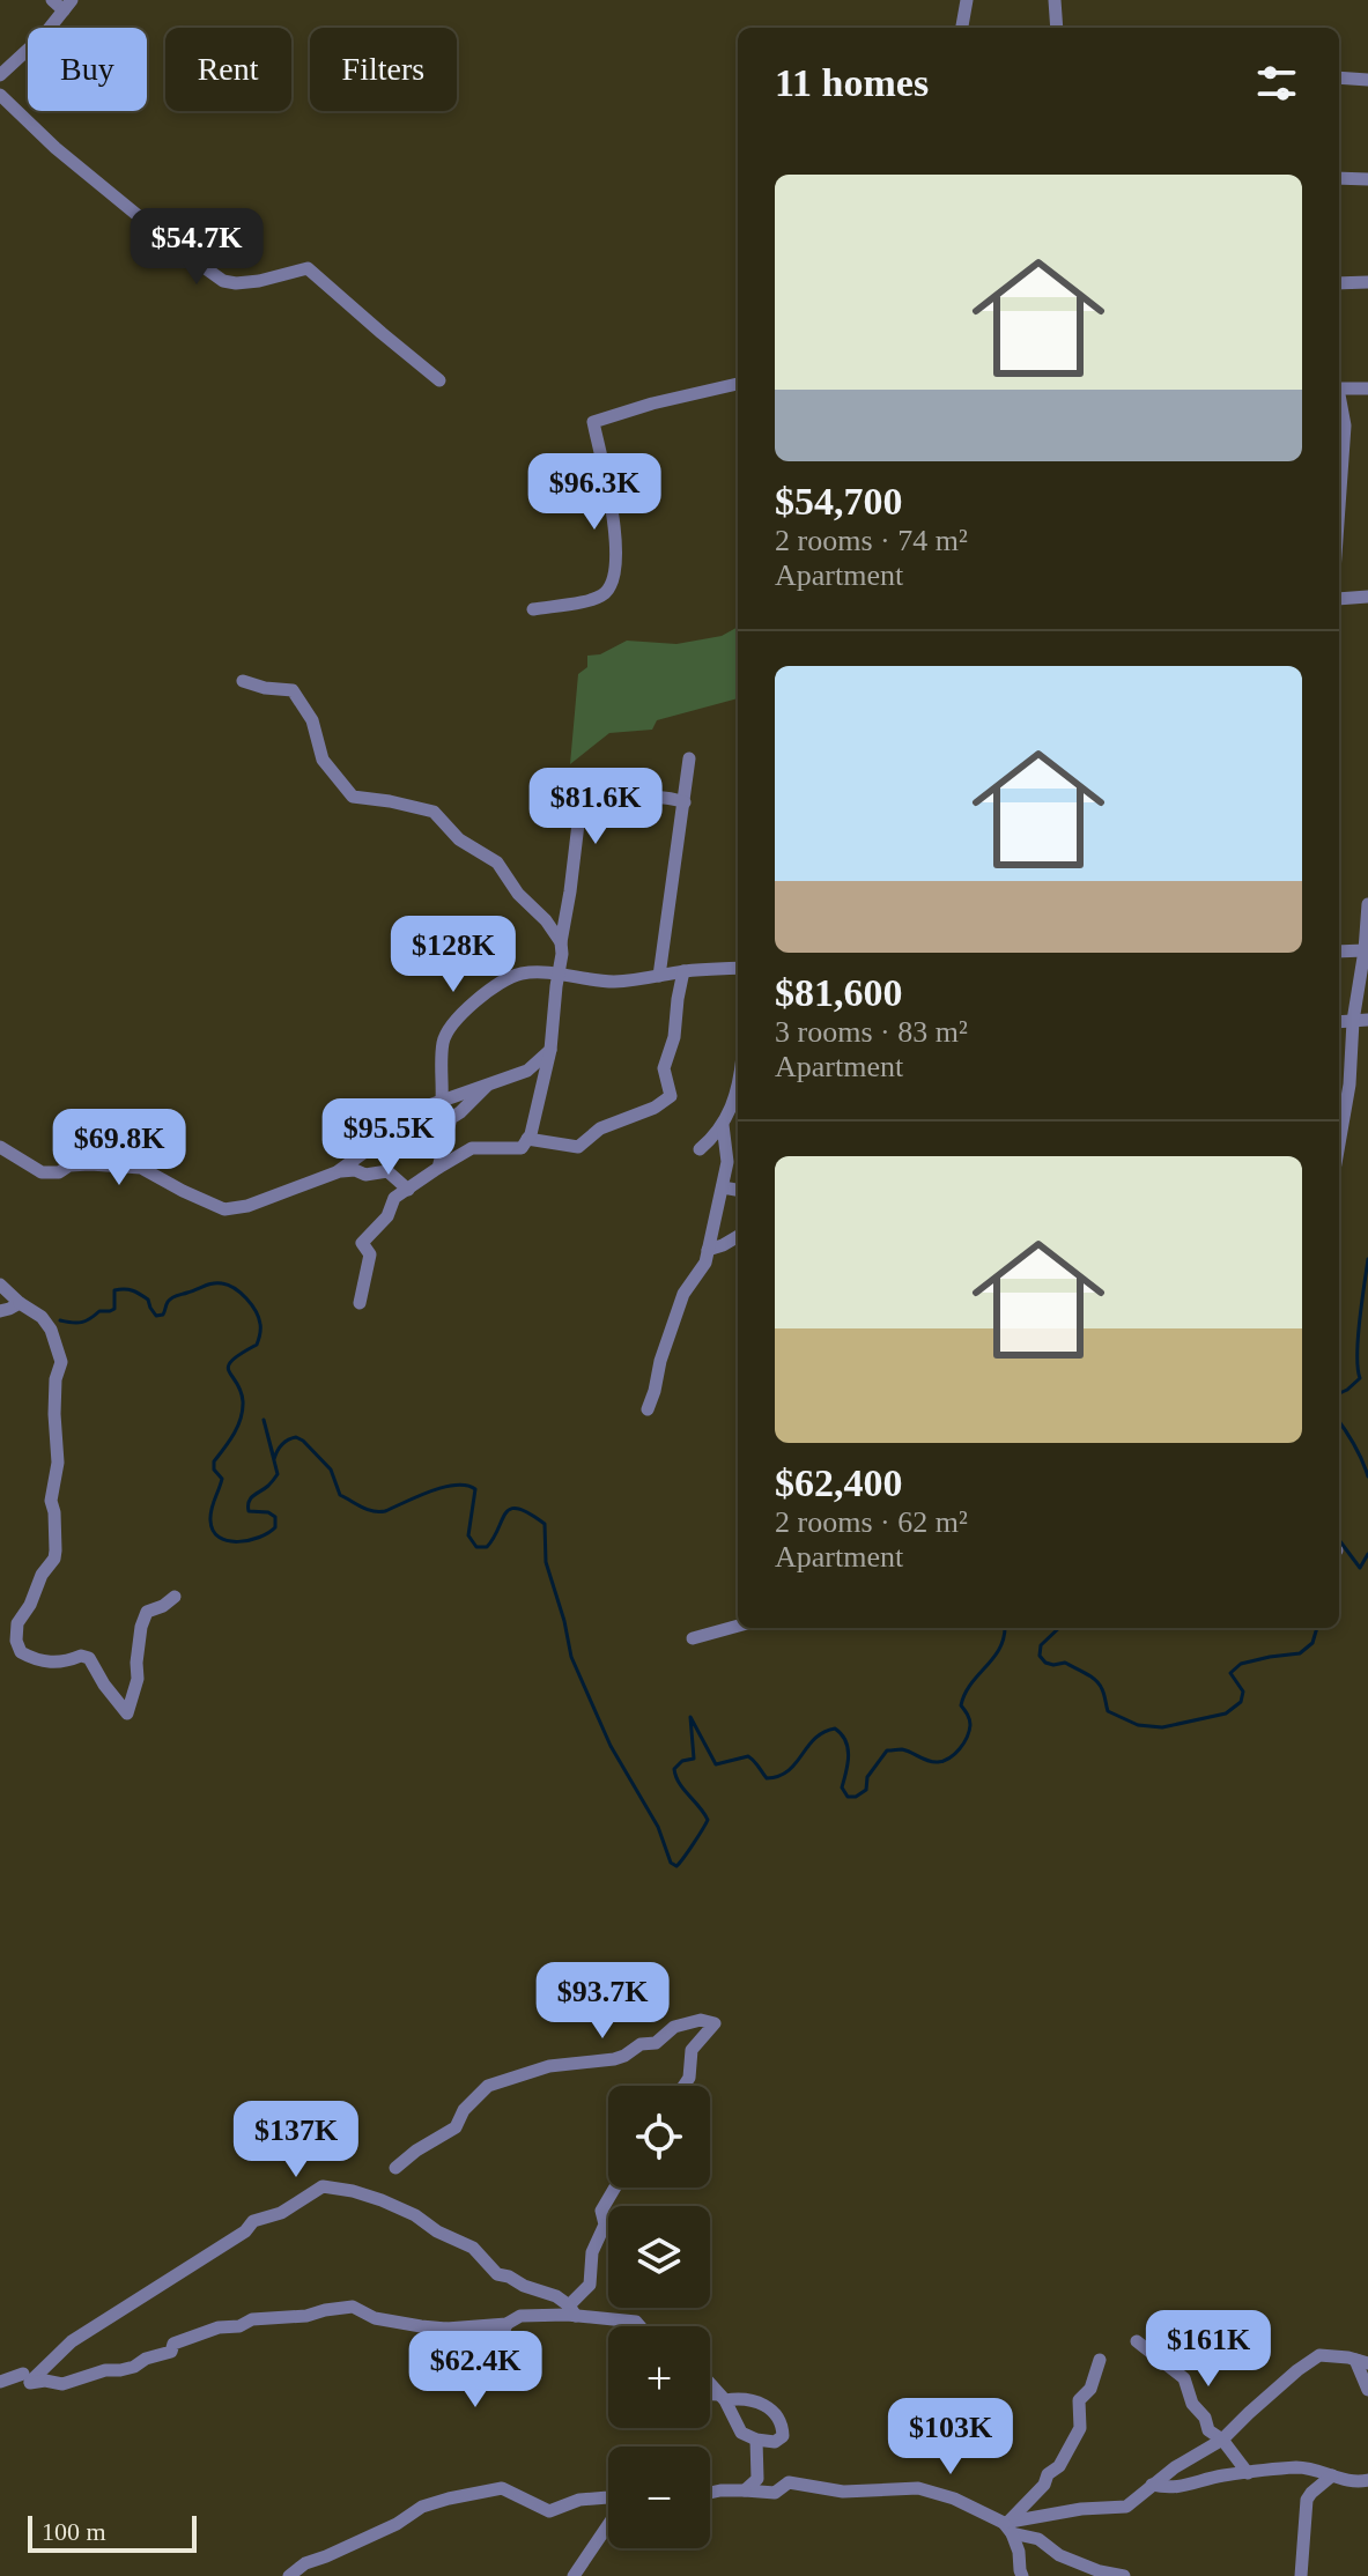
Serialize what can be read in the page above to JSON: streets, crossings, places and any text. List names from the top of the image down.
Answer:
{
  "scale_bar": "100 m",
  "page": {
    "chip": ["Buy", "Rent", "Filters"],
    "heading": "11 homes",
    "list": [
      {
        "name": "$54,700",
        "note": "2 rooms · 74 m² · Apartment"
      },
      {
        "name": "$81,600",
        "note": "3 rooms · 83 m² · Apartment"
      },
      {
        "name": "$62,400",
        "note": "2 rooms · 62 m² · Apartment"
      }
    ],
    "price": [
      "$54.7K",
      "$96.3K",
      "$81.6K",
      "$128K",
      "$95.5K",
      "$69.8K",
      "$93.7K",
      "$137K",
      "$161K",
      "$62.4K",
      "$103K"
    ],
    "map_buttons": ["+", "−"],
    "scale": "100 m"
  }
}
